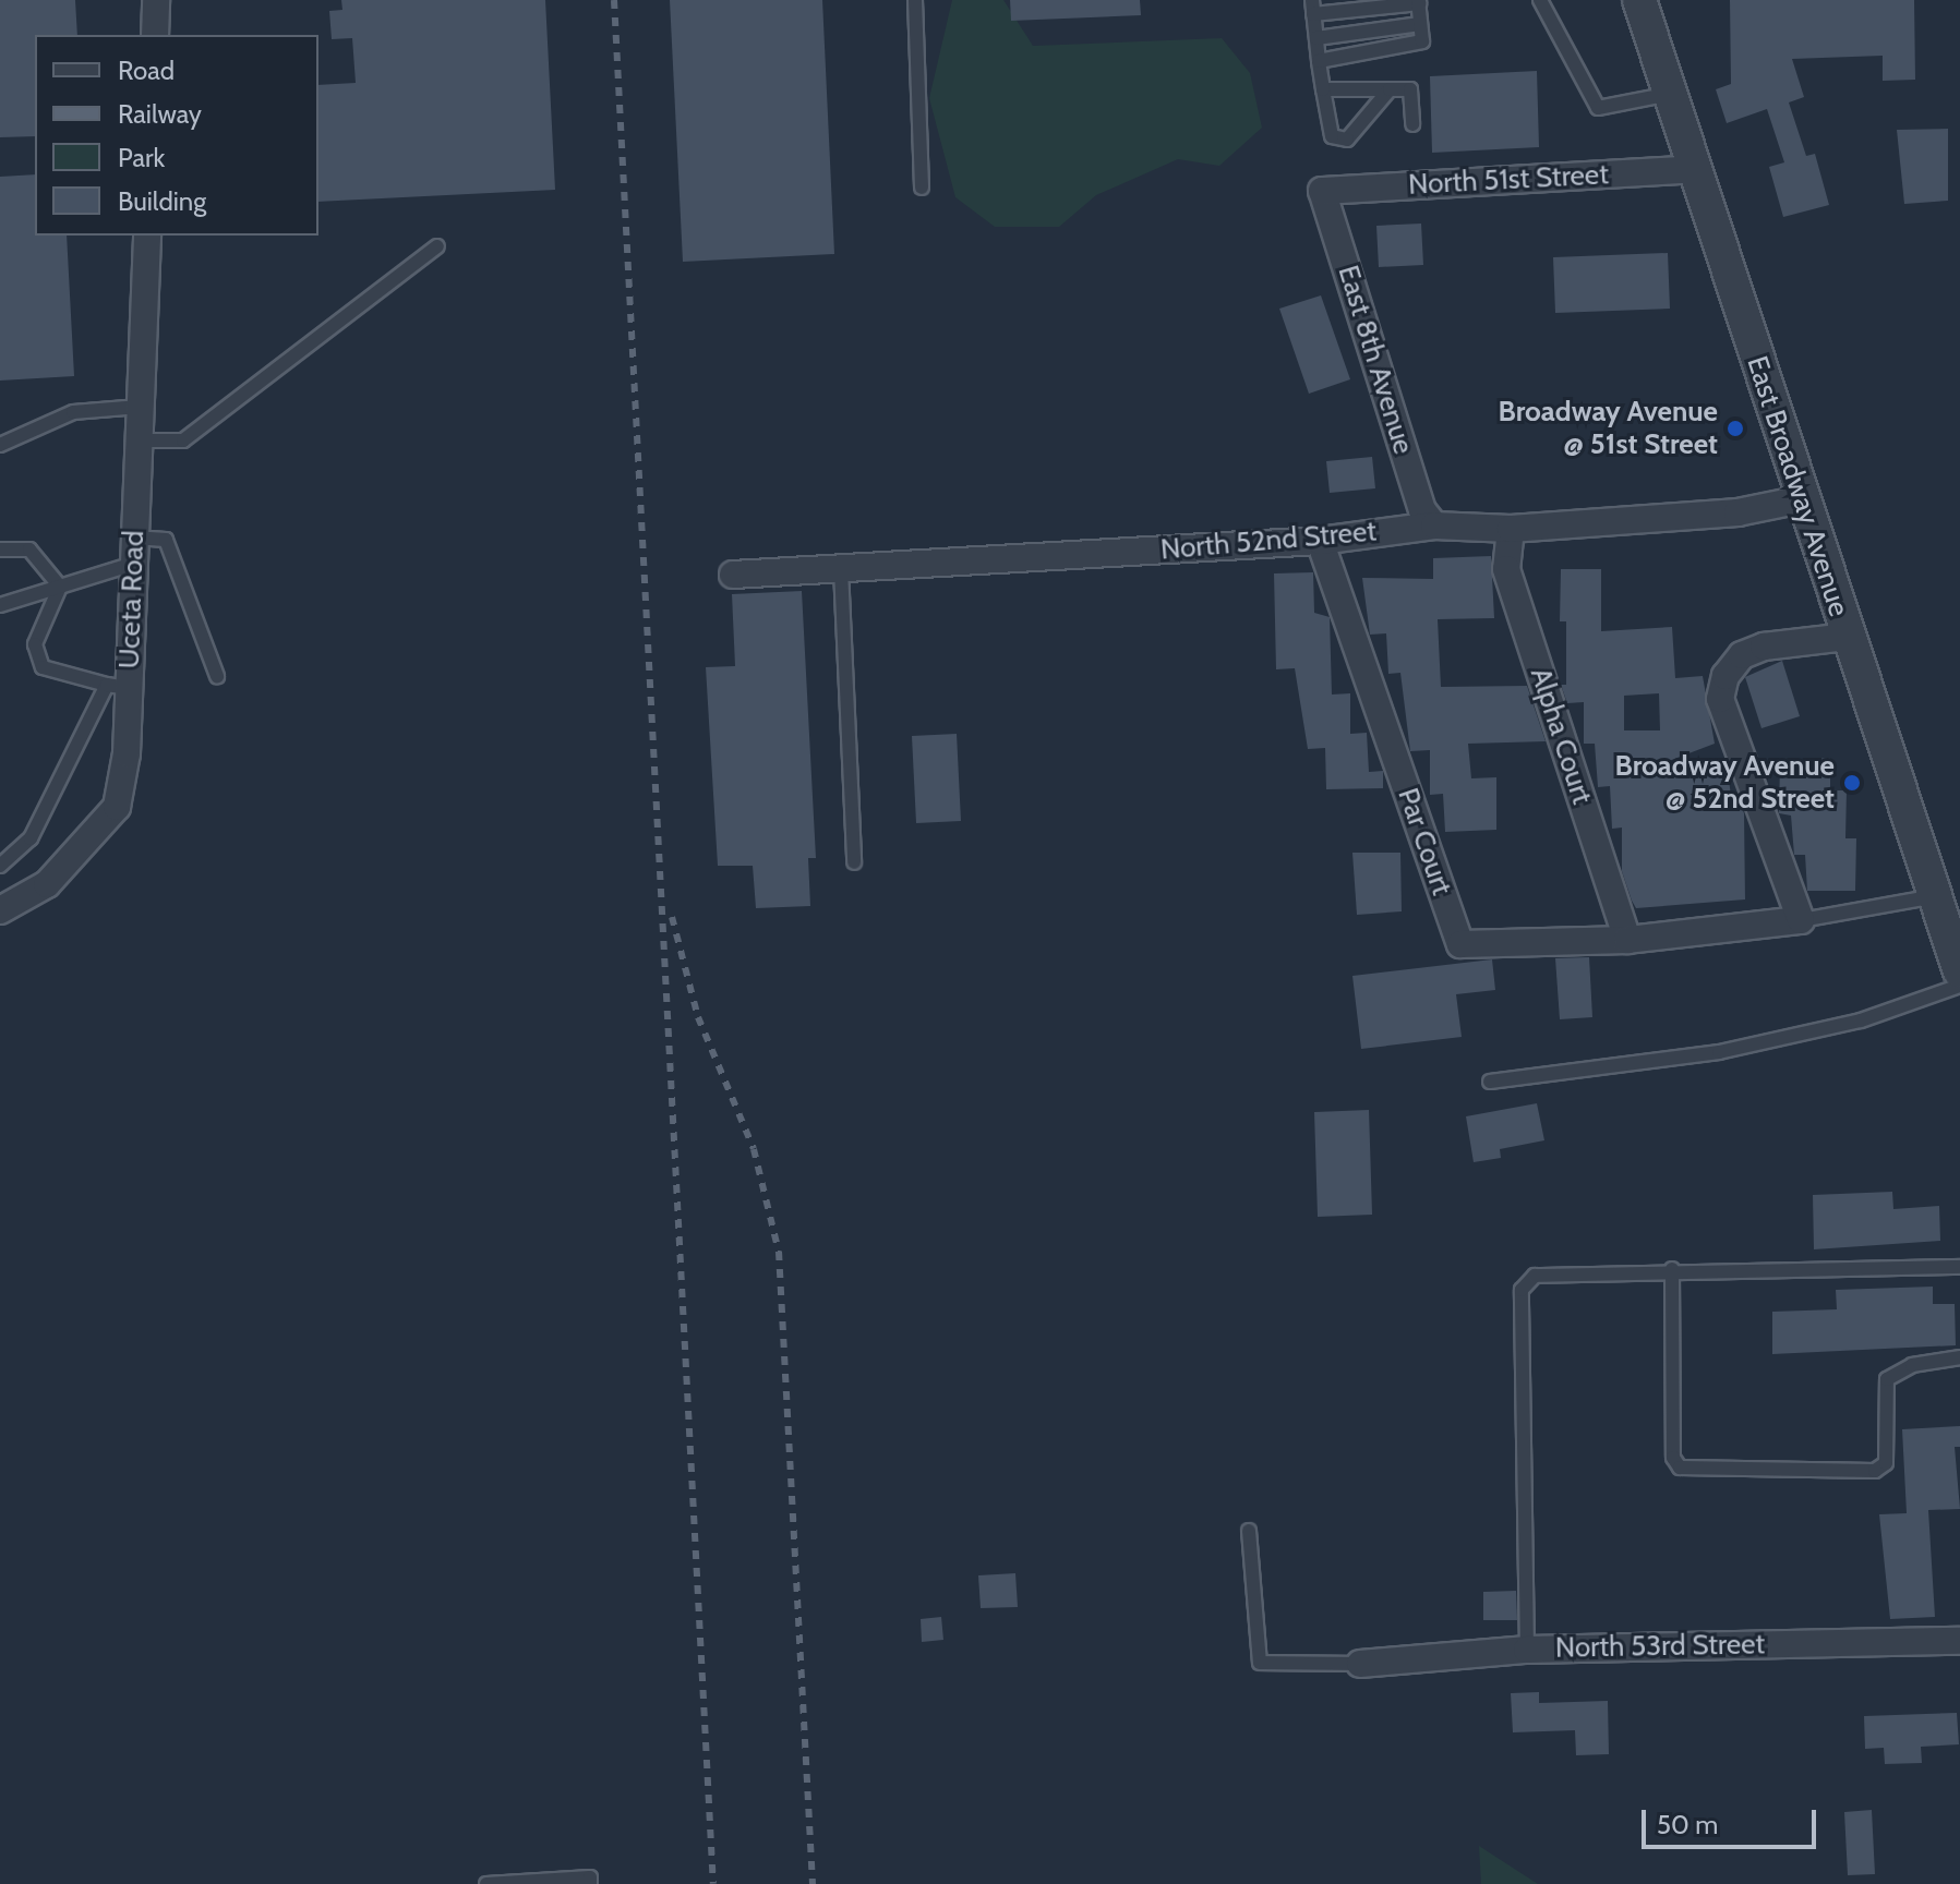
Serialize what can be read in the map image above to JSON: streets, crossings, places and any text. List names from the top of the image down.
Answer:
{
  "streets": {
    "street": [
      "North 51st Street",
      "East 8th Avenue",
      "East Broadway Avenue",
      "North 52nd Street",
      "Uceta Road",
      "Alpha Court",
      "Par Court",
      "North 53rd Street"
    ]
  },
  "crossings": [
    ["North 51st Street", "East 8th Avenue"],
    ["North 51st Street", "East Broadway Avenue"],
    ["East 8th Avenue", "North 52nd Street"],
    ["East Broadway Avenue", "North 52nd Street"],
    ["North 52nd Street", "Alpha Court"],
    ["North 52nd Street", "Par Court"],
    ["Alpha Court", "Par Court"]
  ],
  "places": ["Broadway Avenue @ 51st Street", "Broadway Avenue @ 52nd Street"],
  "legend": [
    "Road",
    "Railway",
    "Park",
    "Building"
  ],
  "scale_bar": "50 m"
}
